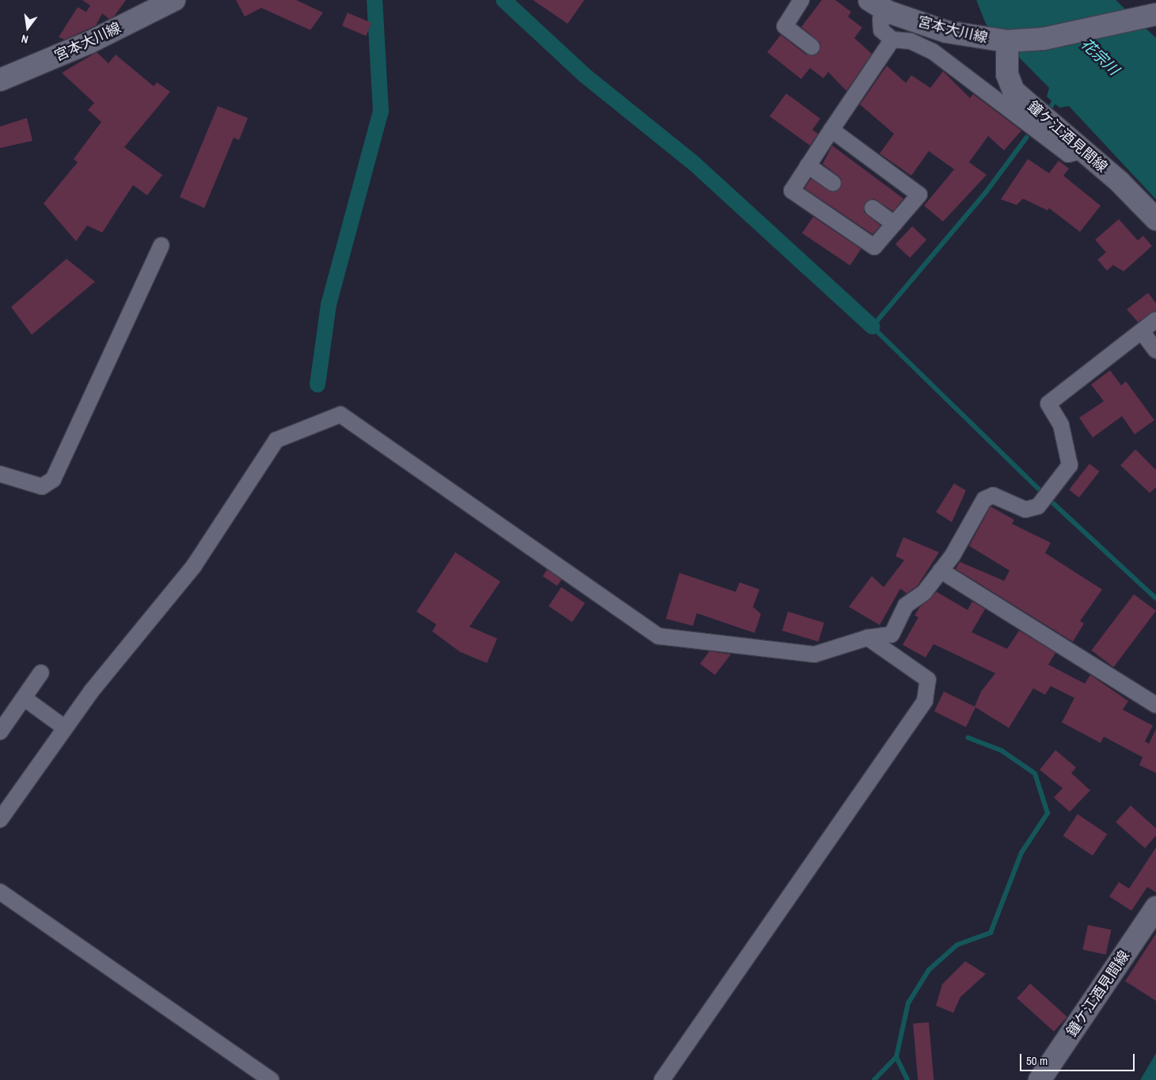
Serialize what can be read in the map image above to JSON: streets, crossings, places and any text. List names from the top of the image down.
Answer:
{
  "streets": {
    "main road": ["宮本大川線", "鐘ケ江酒見間線"]
  },
  "crossings": [
    ["宮本大川線", "鐘ケ江酒見間線"]
  ],
  "water": ["花宗川"],
  "scale_bar": "50 m",
  "north": "bottom"
}
